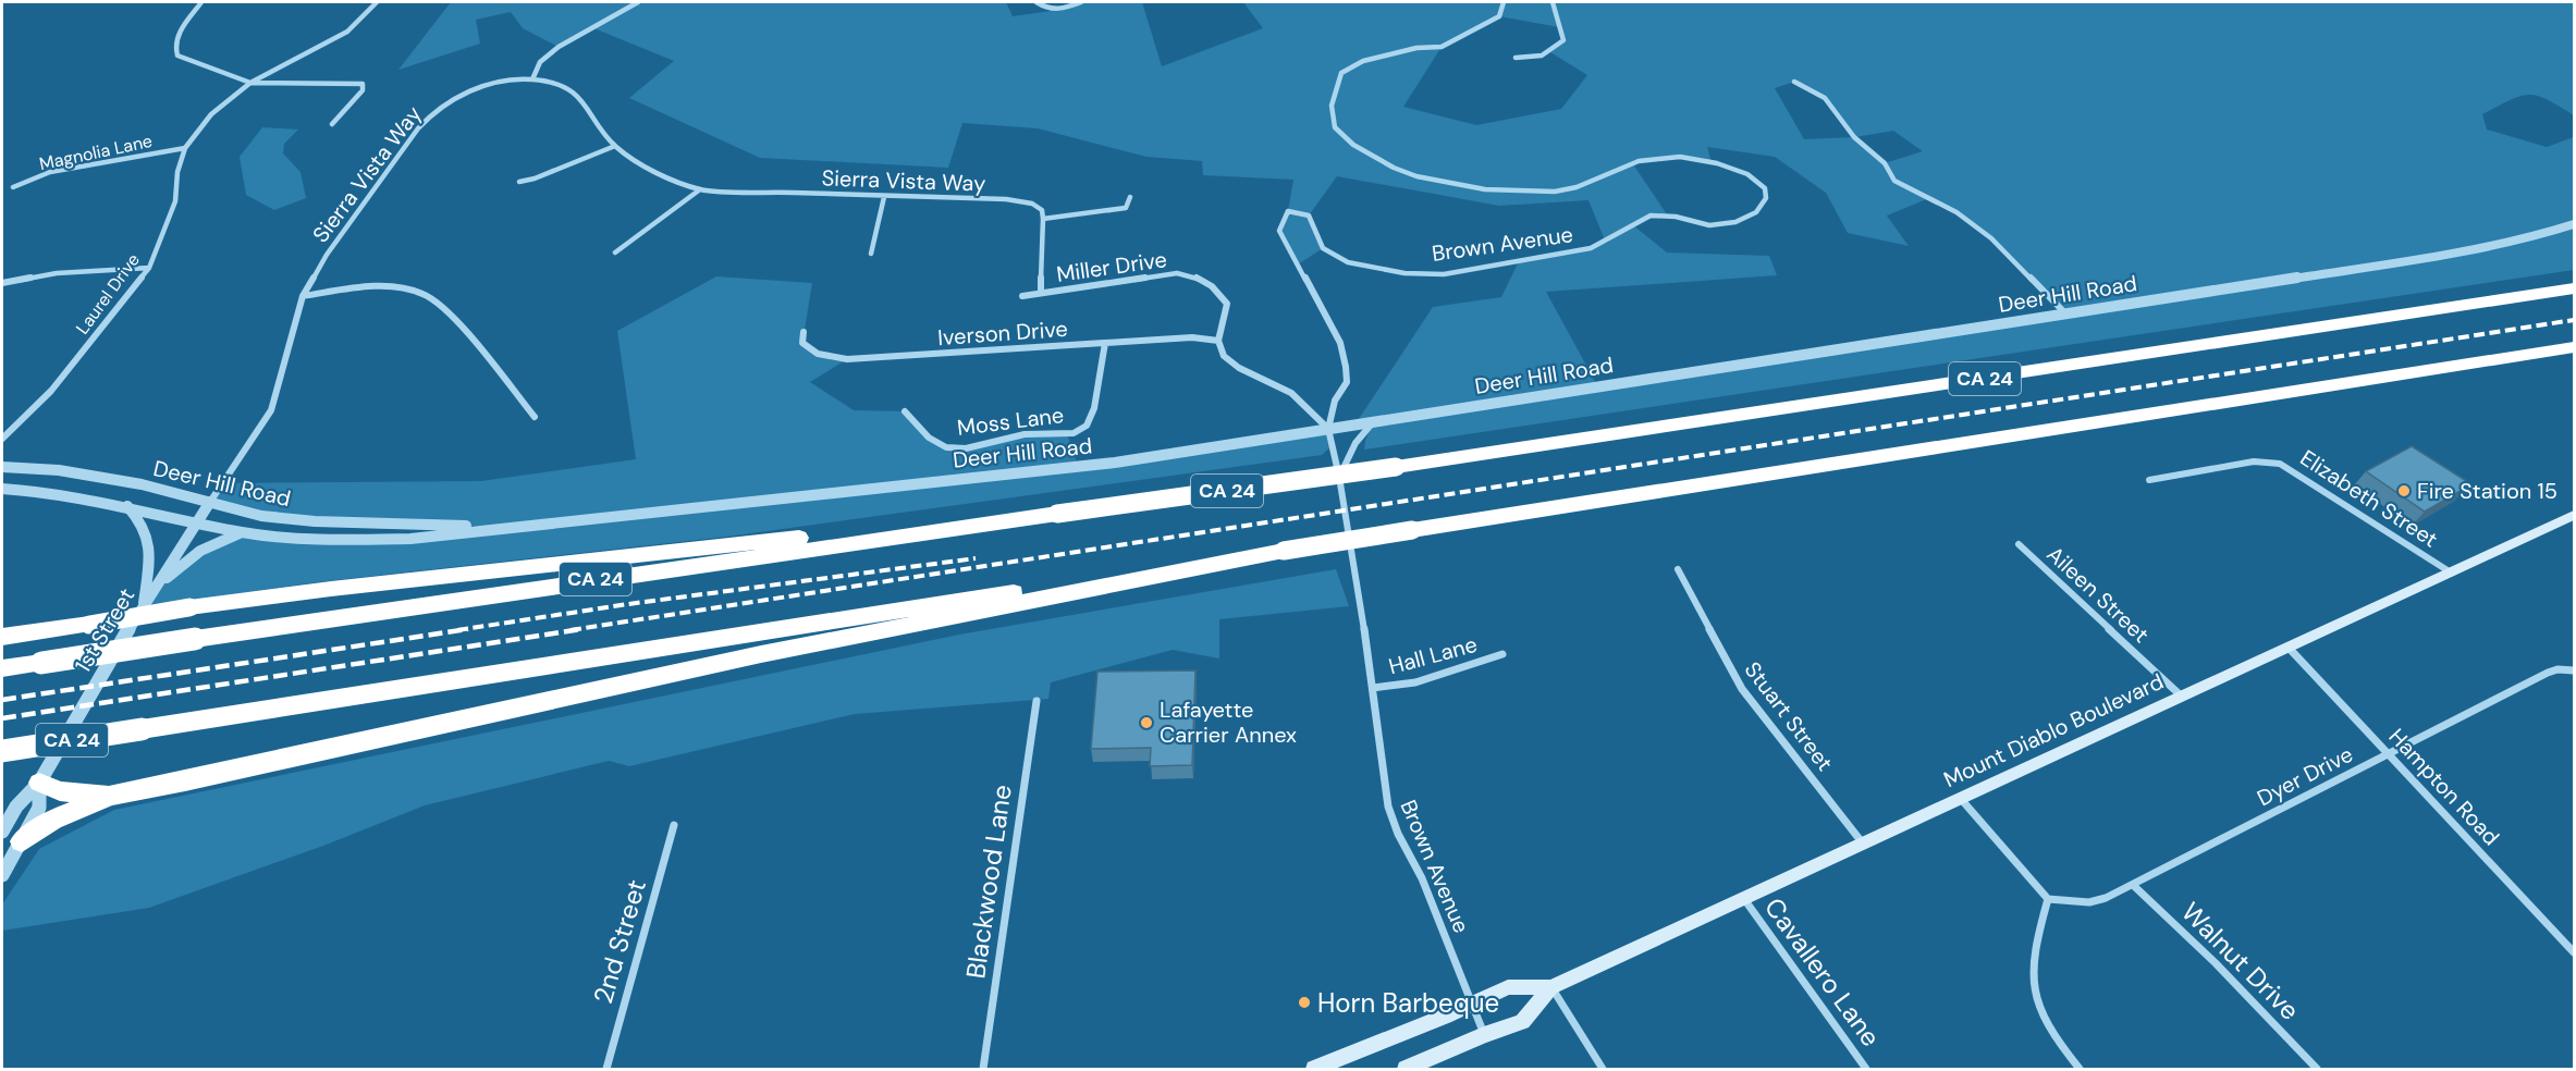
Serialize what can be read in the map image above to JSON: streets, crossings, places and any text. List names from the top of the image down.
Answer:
{
  "streets": {
    "highway": ["CA 24"],
    "main road": ["Mount Diablo Boulevard"],
    "street": [
      "Magnolia Lane",
      "Sierra Vista Way",
      "Brown Avenue",
      "Miller Drive",
      "Laurel Drive",
      "Deer Hill Road",
      "Iverson Drive",
      "Moss Lane",
      "Elizabeth Street",
      "Aileen Street",
      "1st Street",
      "Hall Lane",
      "Stuart Street",
      "Dyer Drive",
      "Hampton Road",
      "Blackwood Lane",
      "2nd Street",
      "Walnut Drive",
      "Cavallero Lane"
    ]
  },
  "crossings": [
    ["Magnolia Lane", "Laurel Drive"],
    ["Sierra Vista Way", "Miller Drive"],
    ["Sierra Vista Way", "Deer Hill Road"],
    ["Sierra Vista Way", "1st Street"],
    ["Brown Avenue", "Deer Hill Road"],
    ["Brown Avenue", "Hall Lane"],
    ["Brown Avenue", "Mount Diablo Boulevard"],
    ["Miller Drive", "Iverson Drive"],
    ["Deer Hill Road", "1st Street"],
    ["Iverson Drive", "Moss Lane"],
    ["Elizabeth Street", "Mount Diablo Boulevard"],
    ["Aileen Street", "Mount Diablo Boulevard"],
    ["Stuart Street", "Mount Diablo Boulevard"],
    ["Mount Diablo Boulevard", "Hampton Road"],
    ["Mount Diablo Boulevard", "Cavallero Lane"],
    ["Dyer Drive", "Hampton Road"],
    ["Dyer Drive", "Walnut Drive"]
  ],
  "places": ["Fire Station 15", "Lafayette Carrier Annex", "Horn Barbeque"]
}
